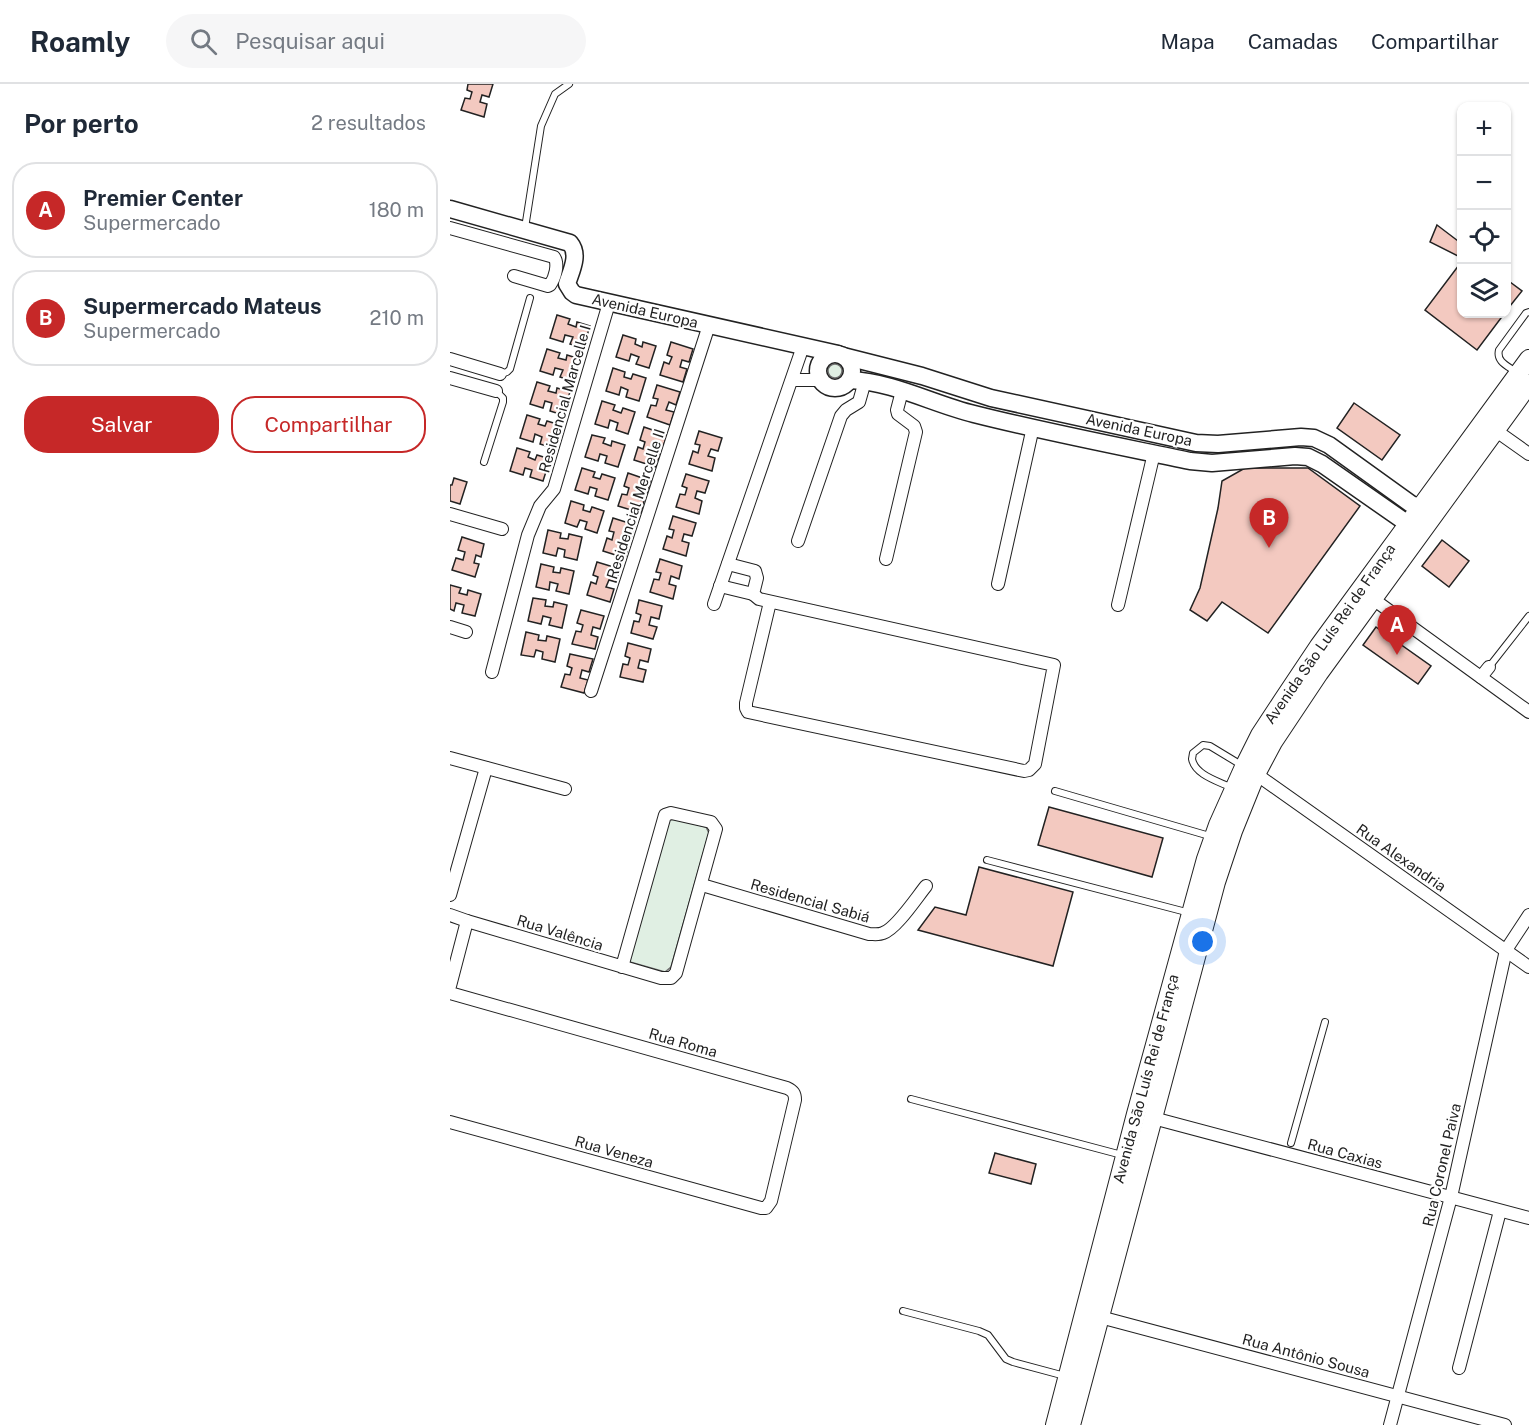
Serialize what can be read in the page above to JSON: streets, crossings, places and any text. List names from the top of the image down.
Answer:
{
  "streets": {
    "main road": ["Avenida São Luís Rei de França"],
    "street": [
      "Avenida Europa",
      "Residencial Marcelle I",
      "Residencial Mercelle II",
      "Rua Alexandria",
      "Residencial Sabiá",
      "Rua Valência",
      "Rua Roma",
      "Rua Veneza",
      "Rua Caxias",
      "Rua Coronel Paiva",
      "Rua Antônio Sousa"
    ]
  },
  "crossings": [
    ["Avenida Europa", "Residencial Marcelle I"],
    ["Avenida Europa", "Residencial Mercelle II"],
    ["Avenida Europa", "Avenida São Luís Rei de França"],
    ["Avenida São Luís Rei de França", "Rua Alexandria"],
    ["Avenida São Luís Rei de França", "Rua Caxias"],
    ["Avenida São Luís Rei de França", "Rua Antônio Sousa"],
    ["Rua Alexandria", "Rua Coronel Paiva"],
    ["Residencial Sabiá", "Rua Valência"],
    ["Rua Roma", "Rua Veneza"],
    ["Rua Caxias", "Rua Coronel Paiva"],
    ["Rua Coronel Paiva", "Rua Antônio Sousa"]
  ],
  "page": {
    "header": "Roamly",
    "search": "Pesquisar aqui",
    "nav": ["Mapa", "Camadas", "Compartilhar"],
    "heading": ["Por perto", "2 resultados"],
    "map_buttons": ["+", "−"],
    "list": [
      {
        "mark": "A",
        "name": "Premier Center",
        "note": "Supermercado",
        "value": "180 m"
      },
      {
        "mark": "B",
        "name": "Supermercado Mateus",
        "note": "Supermercado",
        "value": "210 m"
      }
    ],
    "buttons": ["Salvar", "Compartilhar"],
    "pins": ["B", "A"]
  }
}
